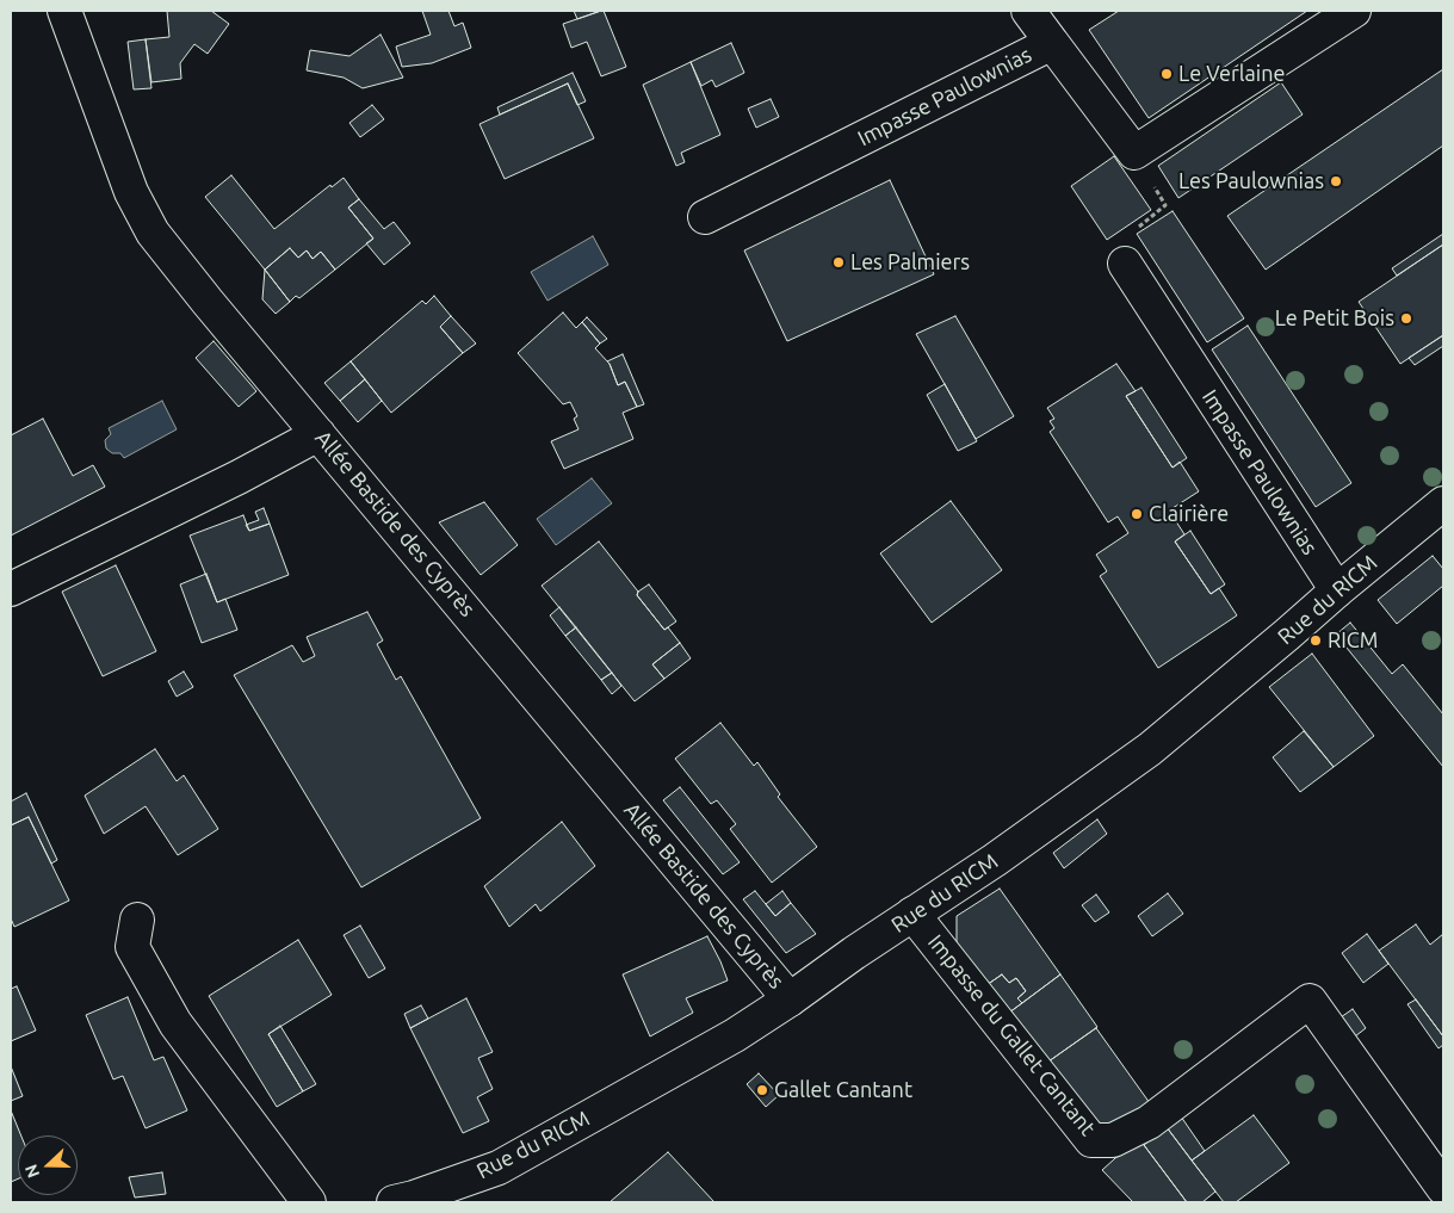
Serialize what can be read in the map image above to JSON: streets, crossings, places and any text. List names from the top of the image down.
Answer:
{
  "streets": {
    "street": [
      "Impasse Paulownias",
      "Allée Bastide des Cyprès",
      "Rue du RICM",
      "Impasse du Gallet Cantant"
    ]
  },
  "crossings": [
    ["Impasse Paulownias", "Rue du RICM"],
    ["Allée Bastide des Cyprès", "Rue du RICM"],
    ["Rue du RICM", "Impasse du Gallet Cantant"]
  ],
  "places": [
    "Le Verlaine",
    "Les Paulownias",
    "Les Palmiers",
    "Le Petit Bois",
    "Clairière",
    "RICM",
    "Gallet Cantant"
  ],
  "north": "left"
}
